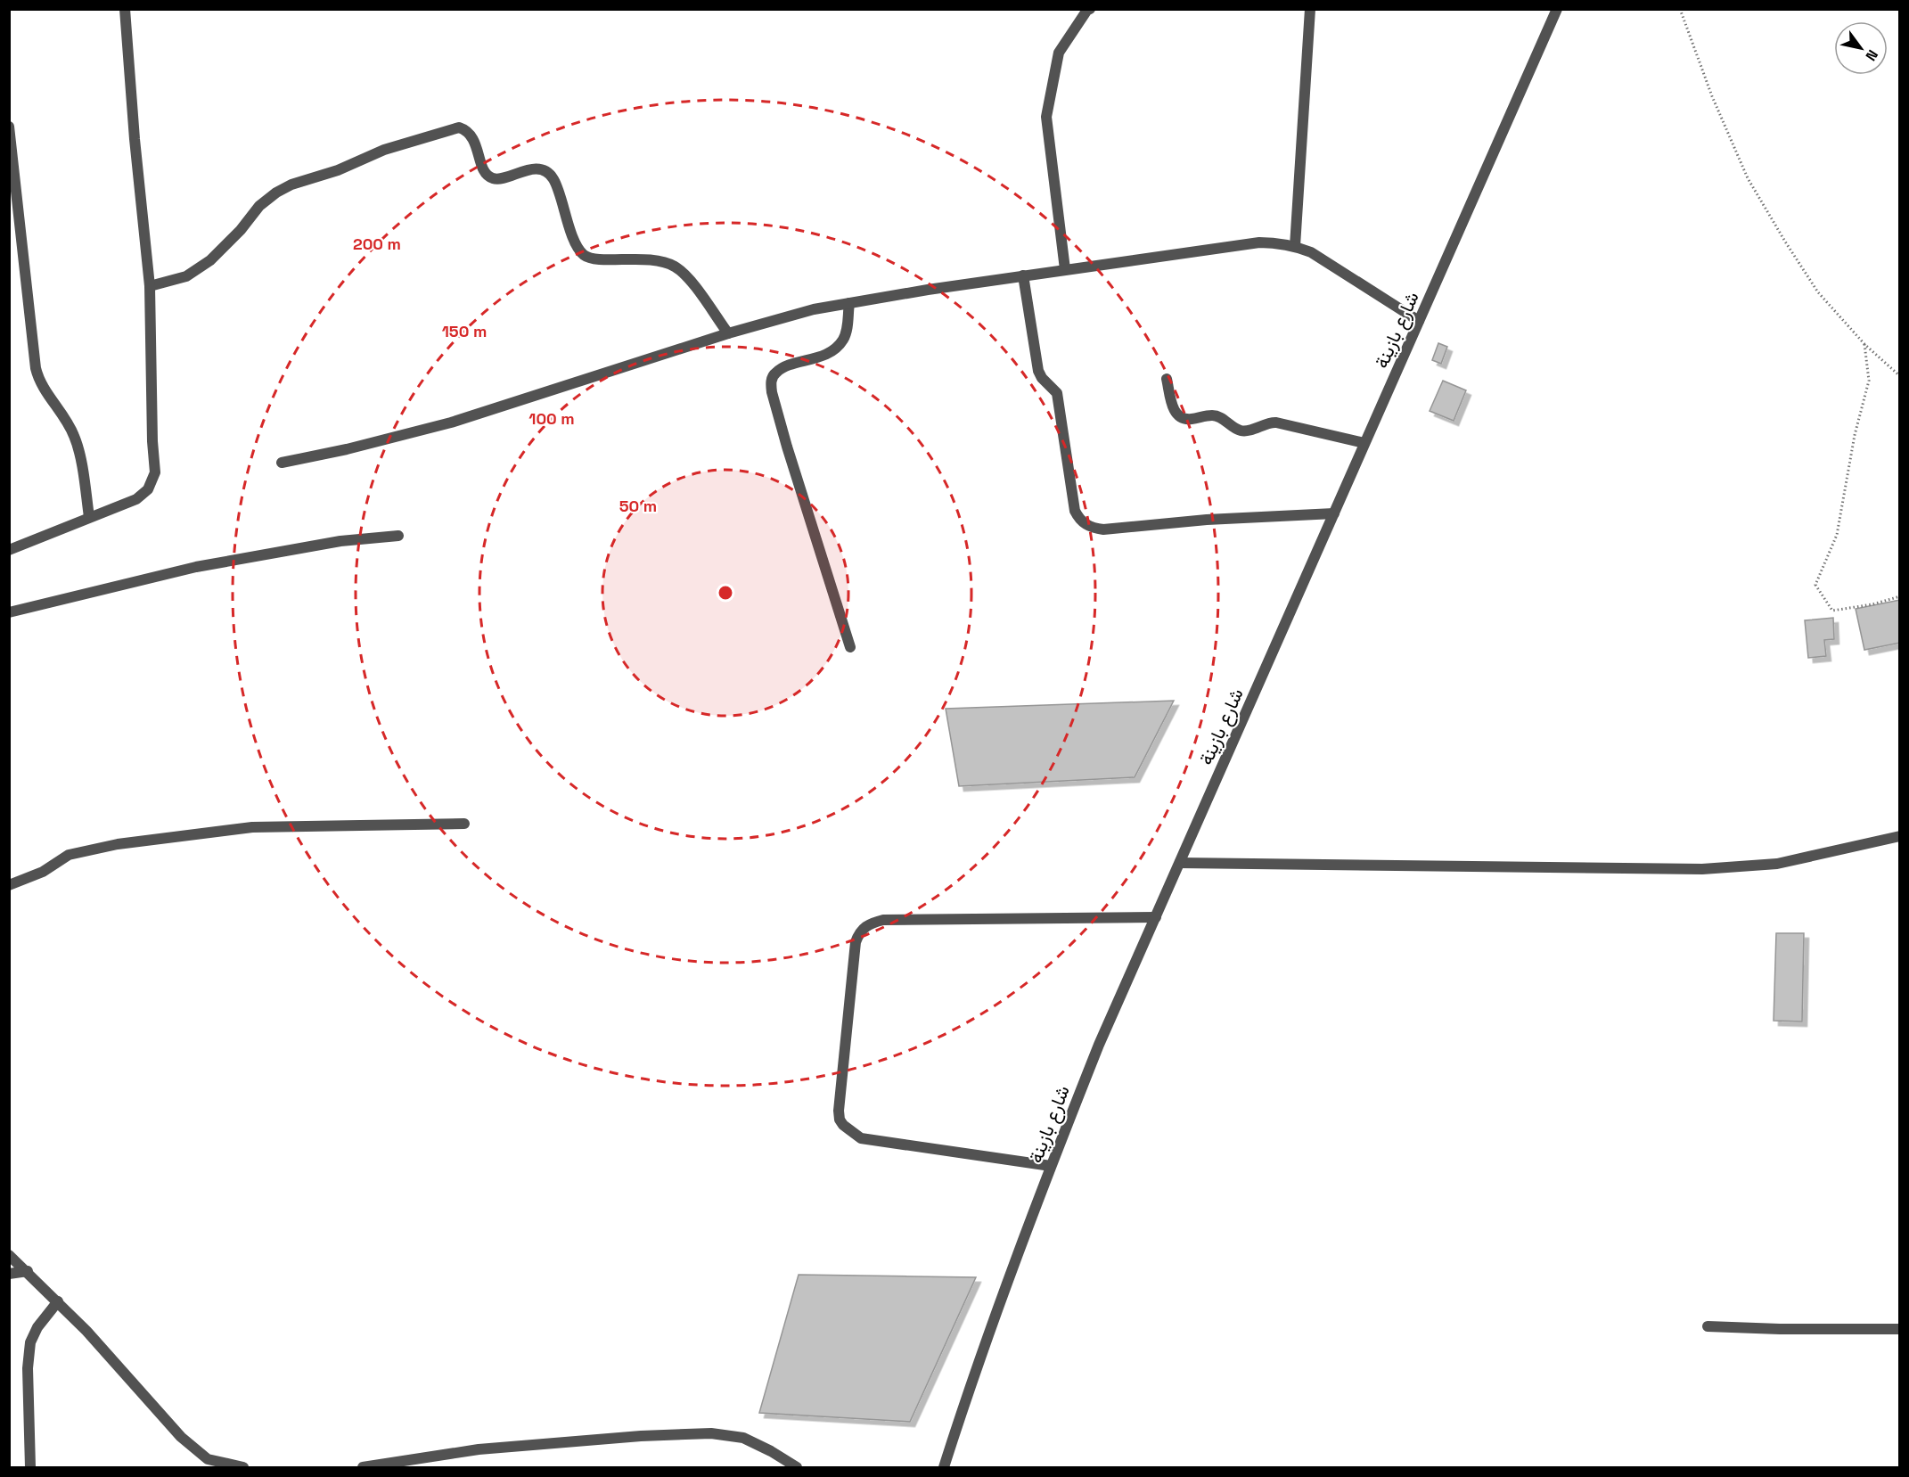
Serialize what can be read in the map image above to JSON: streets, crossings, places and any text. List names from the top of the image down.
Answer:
{
  "streets": {
    "street": ["شارع بازينة"]
  },
  "north": "bottom right",
  "rings": [
    "200 m",
    "150 m",
    "100 m",
    "50 m"
  ]
}
